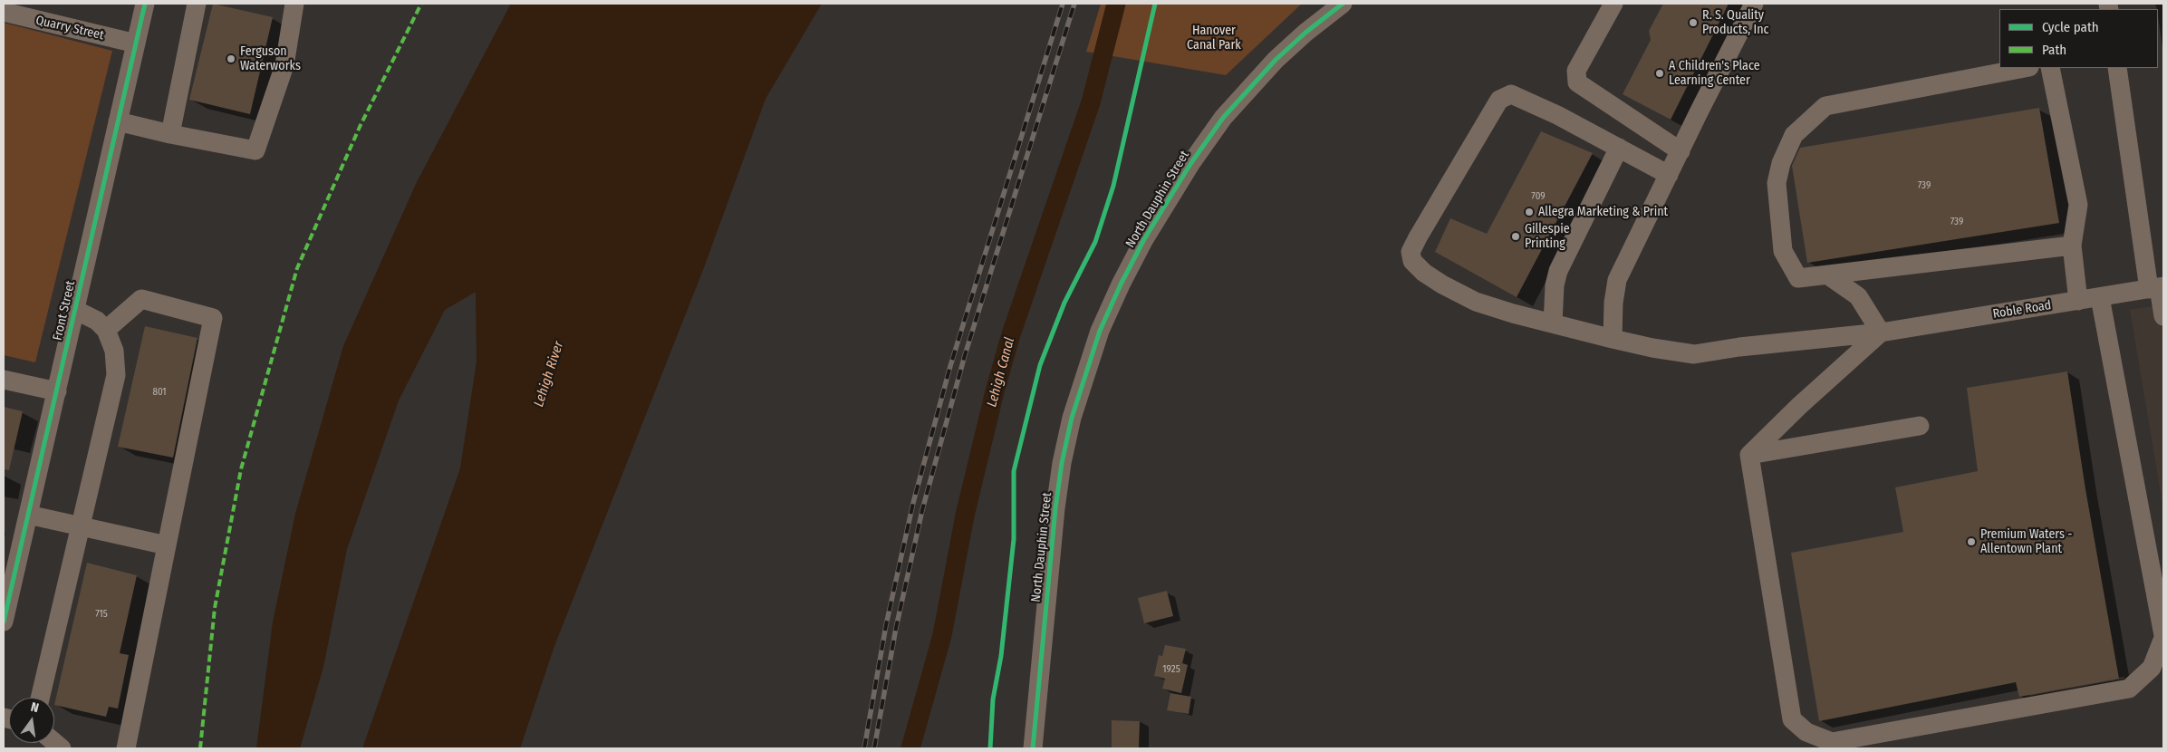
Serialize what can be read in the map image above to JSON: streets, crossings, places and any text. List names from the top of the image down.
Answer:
{
  "streets": {
    "street": [
      "Quarry Street",
      "North Dauphin Street",
      "Roble Road",
      "Front Street"
    ]
  },
  "crossings": [
    ["Quarry Street", "Front Street"]
  ],
  "water": ["Lehigh Canal", "Lehigh River"],
  "parks": ["Hanover Canal Park"],
  "places": [
    "R. S. Quality Products, Inc",
    "Ferguson Waterworks",
    "A Children's Place Learning Center",
    "Allegra Marketing & Print",
    "Gillespie Printing",
    "Premium Waters - Allentown Plant"
  ],
  "house_numbers": [
    "739",
    "709",
    "739",
    "801",
    "715",
    "1925"
  ],
  "legend": ["Cycle path", "Path"],
  "north": "top"
}
